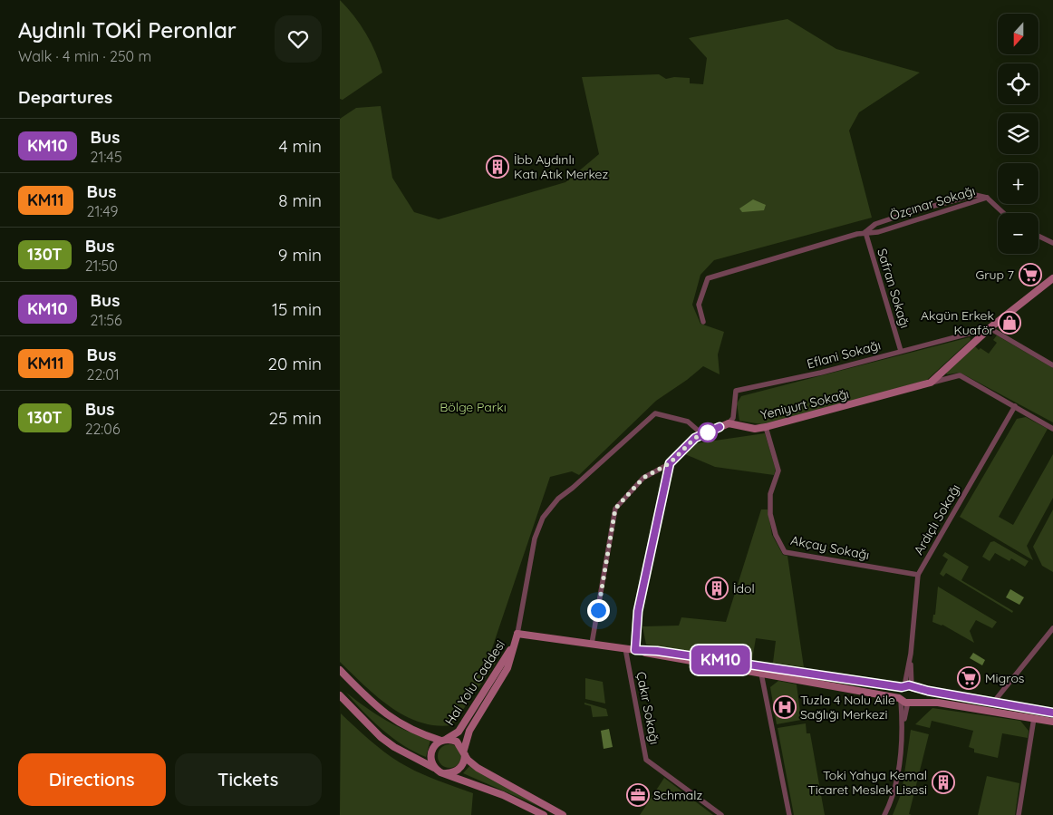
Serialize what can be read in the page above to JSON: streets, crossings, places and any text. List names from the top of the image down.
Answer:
{
  "streets": {
    "street": [
      "Özçınar Sokağı",
      "Safran Sokağı",
      "Eflani Sokağı",
      "Yeniyurt Sokağı",
      "Ardıçlı Sokağı",
      "Akçay Sokağı",
      "Hal Yolu Caddesi",
      "Çakır Sokağı"
    ]
  },
  "crossings": [
    ["Özçınar Sokağı", "Safran Sokağı"],
    ["Safran Sokağı", "Eflani Sokağı"],
    ["Eflani Sokağı", "Yeniyurt Sokağı"],
    ["Yeniyurt Sokağı", "Akçay Sokağı"],
    ["Ardıçlı Sokağı", "Akçay Sokağı"],
    ["Ardıçlı Sokağı", "Hal Yolu Caddesi"],
    ["Hal Yolu Caddesi", "Çakır Sokağı"]
  ],
  "parks": ["Bölge Parkı"],
  "places": {
    "building": ["İbb Aydınlı Katı Atık Merkez", "İdol", "Toki Yahya Kemal Ticaret Meslek Lisesi"],
    "supermarket": ["Grup 7", "Migros"],
    "shop": ["Akgün Erkek Kuaför"],
    "hospital": ["Tuzla 4 Nolu Aile Sağlığı Merkezi"],
    "office": ["Schmalz"]
  },
  "lines": ["bus line KM10"],
  "north": "bottom",
  "page": {
    "heading": [
      ["Aydınlı TOKİ Peronlar", "Walk · 4 min · 250 m"],
      "Departures"
    ],
    "on_map": "KM10",
    "map_buttons": ["+", "−"],
    "list": [
      {
        "mark": "KM10",
        "name": "Bus",
        "note": "21:45",
        "value": "4 min"
      },
      {
        "mark": "KM11",
        "name": "Bus",
        "note": "21:49",
        "value": "8 min"
      },
      {
        "mark": "130T",
        "name": "Bus",
        "note": "21:50",
        "value": "9 min"
      },
      {
        "mark": "KM10",
        "name": "Bus",
        "note": "21:56",
        "value": "15 min"
      },
      {
        "mark": "KM11",
        "name": "Bus",
        "note": "22:01",
        "value": "20 min"
      },
      {
        "mark": "130T",
        "name": "Bus",
        "note": "22:06",
        "value": "25 min"
      }
    ],
    "buttons": ["Directions", "Tickets"]
  }
}
